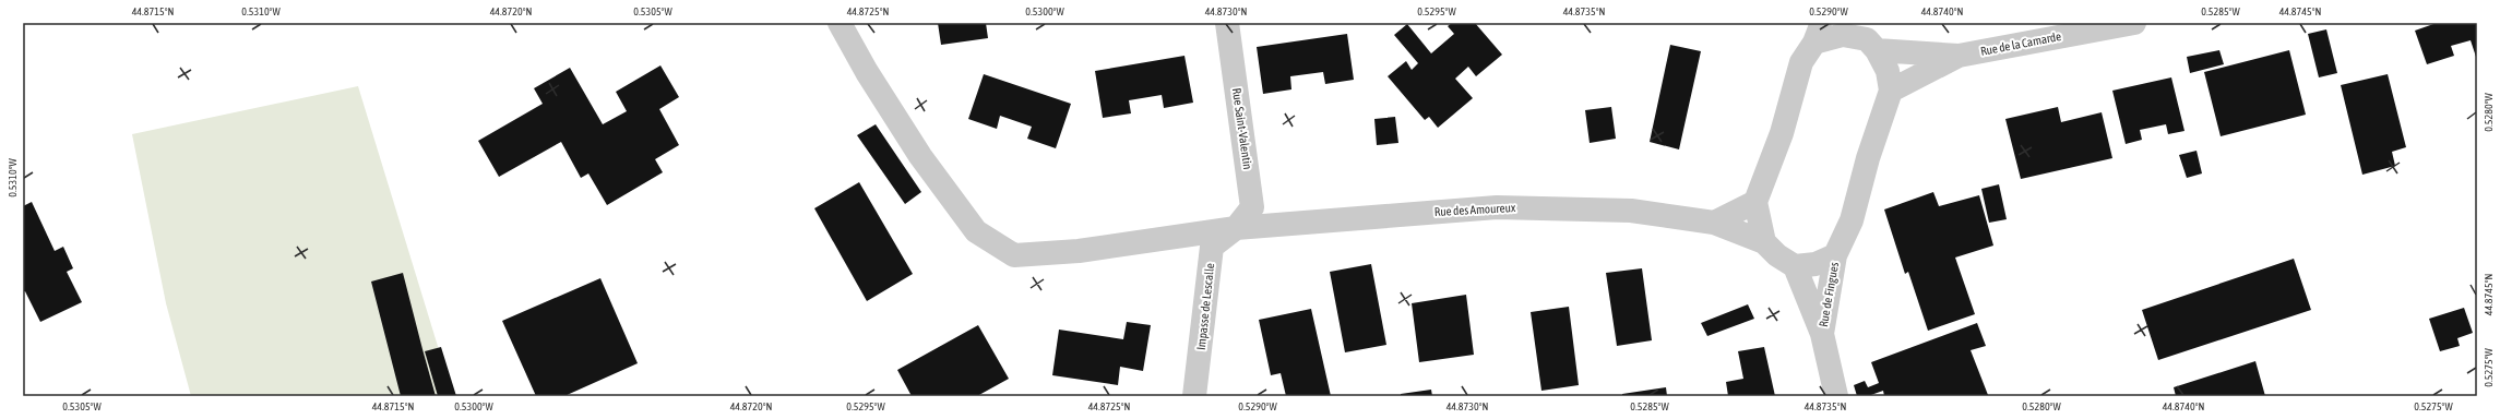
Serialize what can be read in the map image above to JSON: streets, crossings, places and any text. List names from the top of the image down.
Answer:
{
  "streets": {
    "street": [
      "Rue de la Camarde",
      "Rue Saint-Valentin",
      "Rue des Amoureux",
      "Rue de Fingues",
      "Impasse de Lescalle"
    ]
  },
  "crossings": [
    ["Rue de la Camarde", "Rue de Fingues"],
    ["Rue Saint-Valentin", "Rue des Amoureux"],
    ["Rue Saint-Valentin", "Impasse de Lescalle"],
    ["Rue des Amoureux", "Impasse de Lescalle"]
  ],
  "coordinates": [
    "44.8715°N",
    "0.5310°W",
    "44.8720°N",
    "0.5305°W",
    "44.8725°N",
    "0.5300°W",
    "44.8730°N",
    "0.5295°W",
    "44.8735°N",
    "0.5290°W",
    "44.8740°N",
    "0.5285°W",
    "44.8745°N",
    "0.5280°W",
    "0.5275°W"
  ]
}
